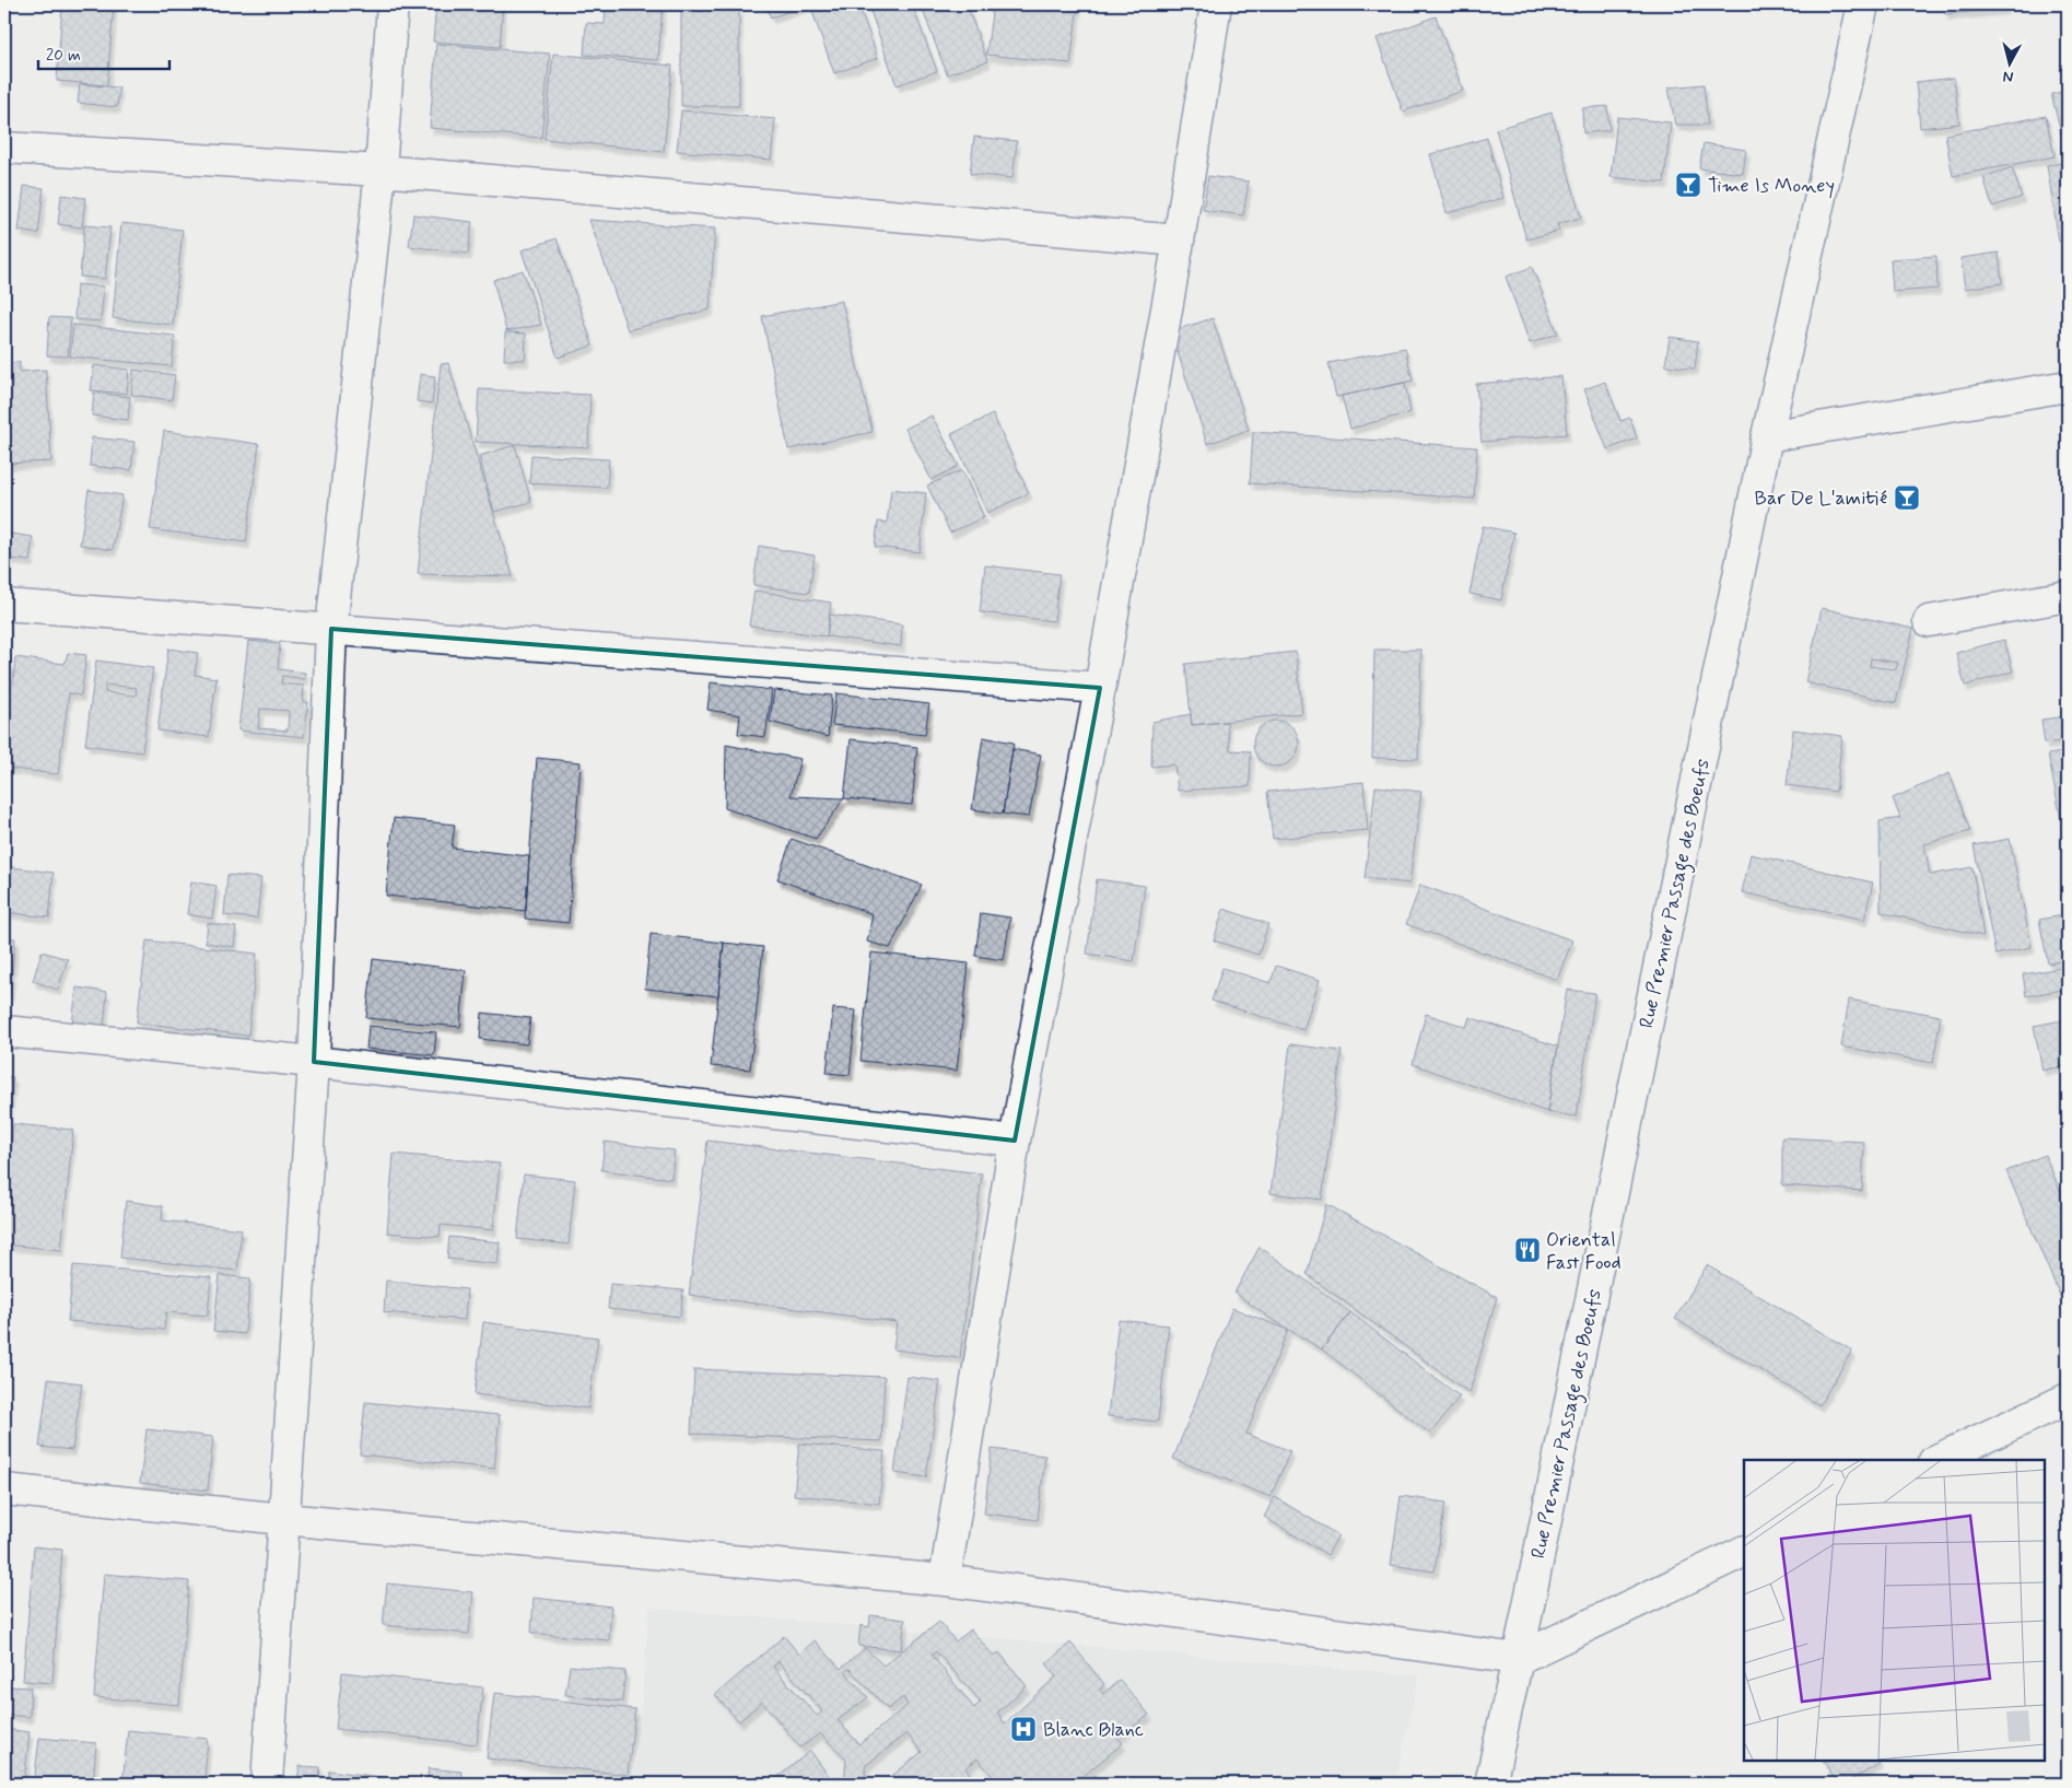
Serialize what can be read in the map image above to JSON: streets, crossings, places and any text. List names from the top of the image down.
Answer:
{
  "streets": {
    "street": ["Rue Premier Passage des Boeufs"]
  },
  "places": {
    "bar": ["Time Is Money", "Bar De L'amitié"],
    "restaurant": ["Oriental Fast Food"],
    "hospital": ["Blanc Blanc"]
  },
  "scale_bar": "20 m",
  "north": "bottom"
}
